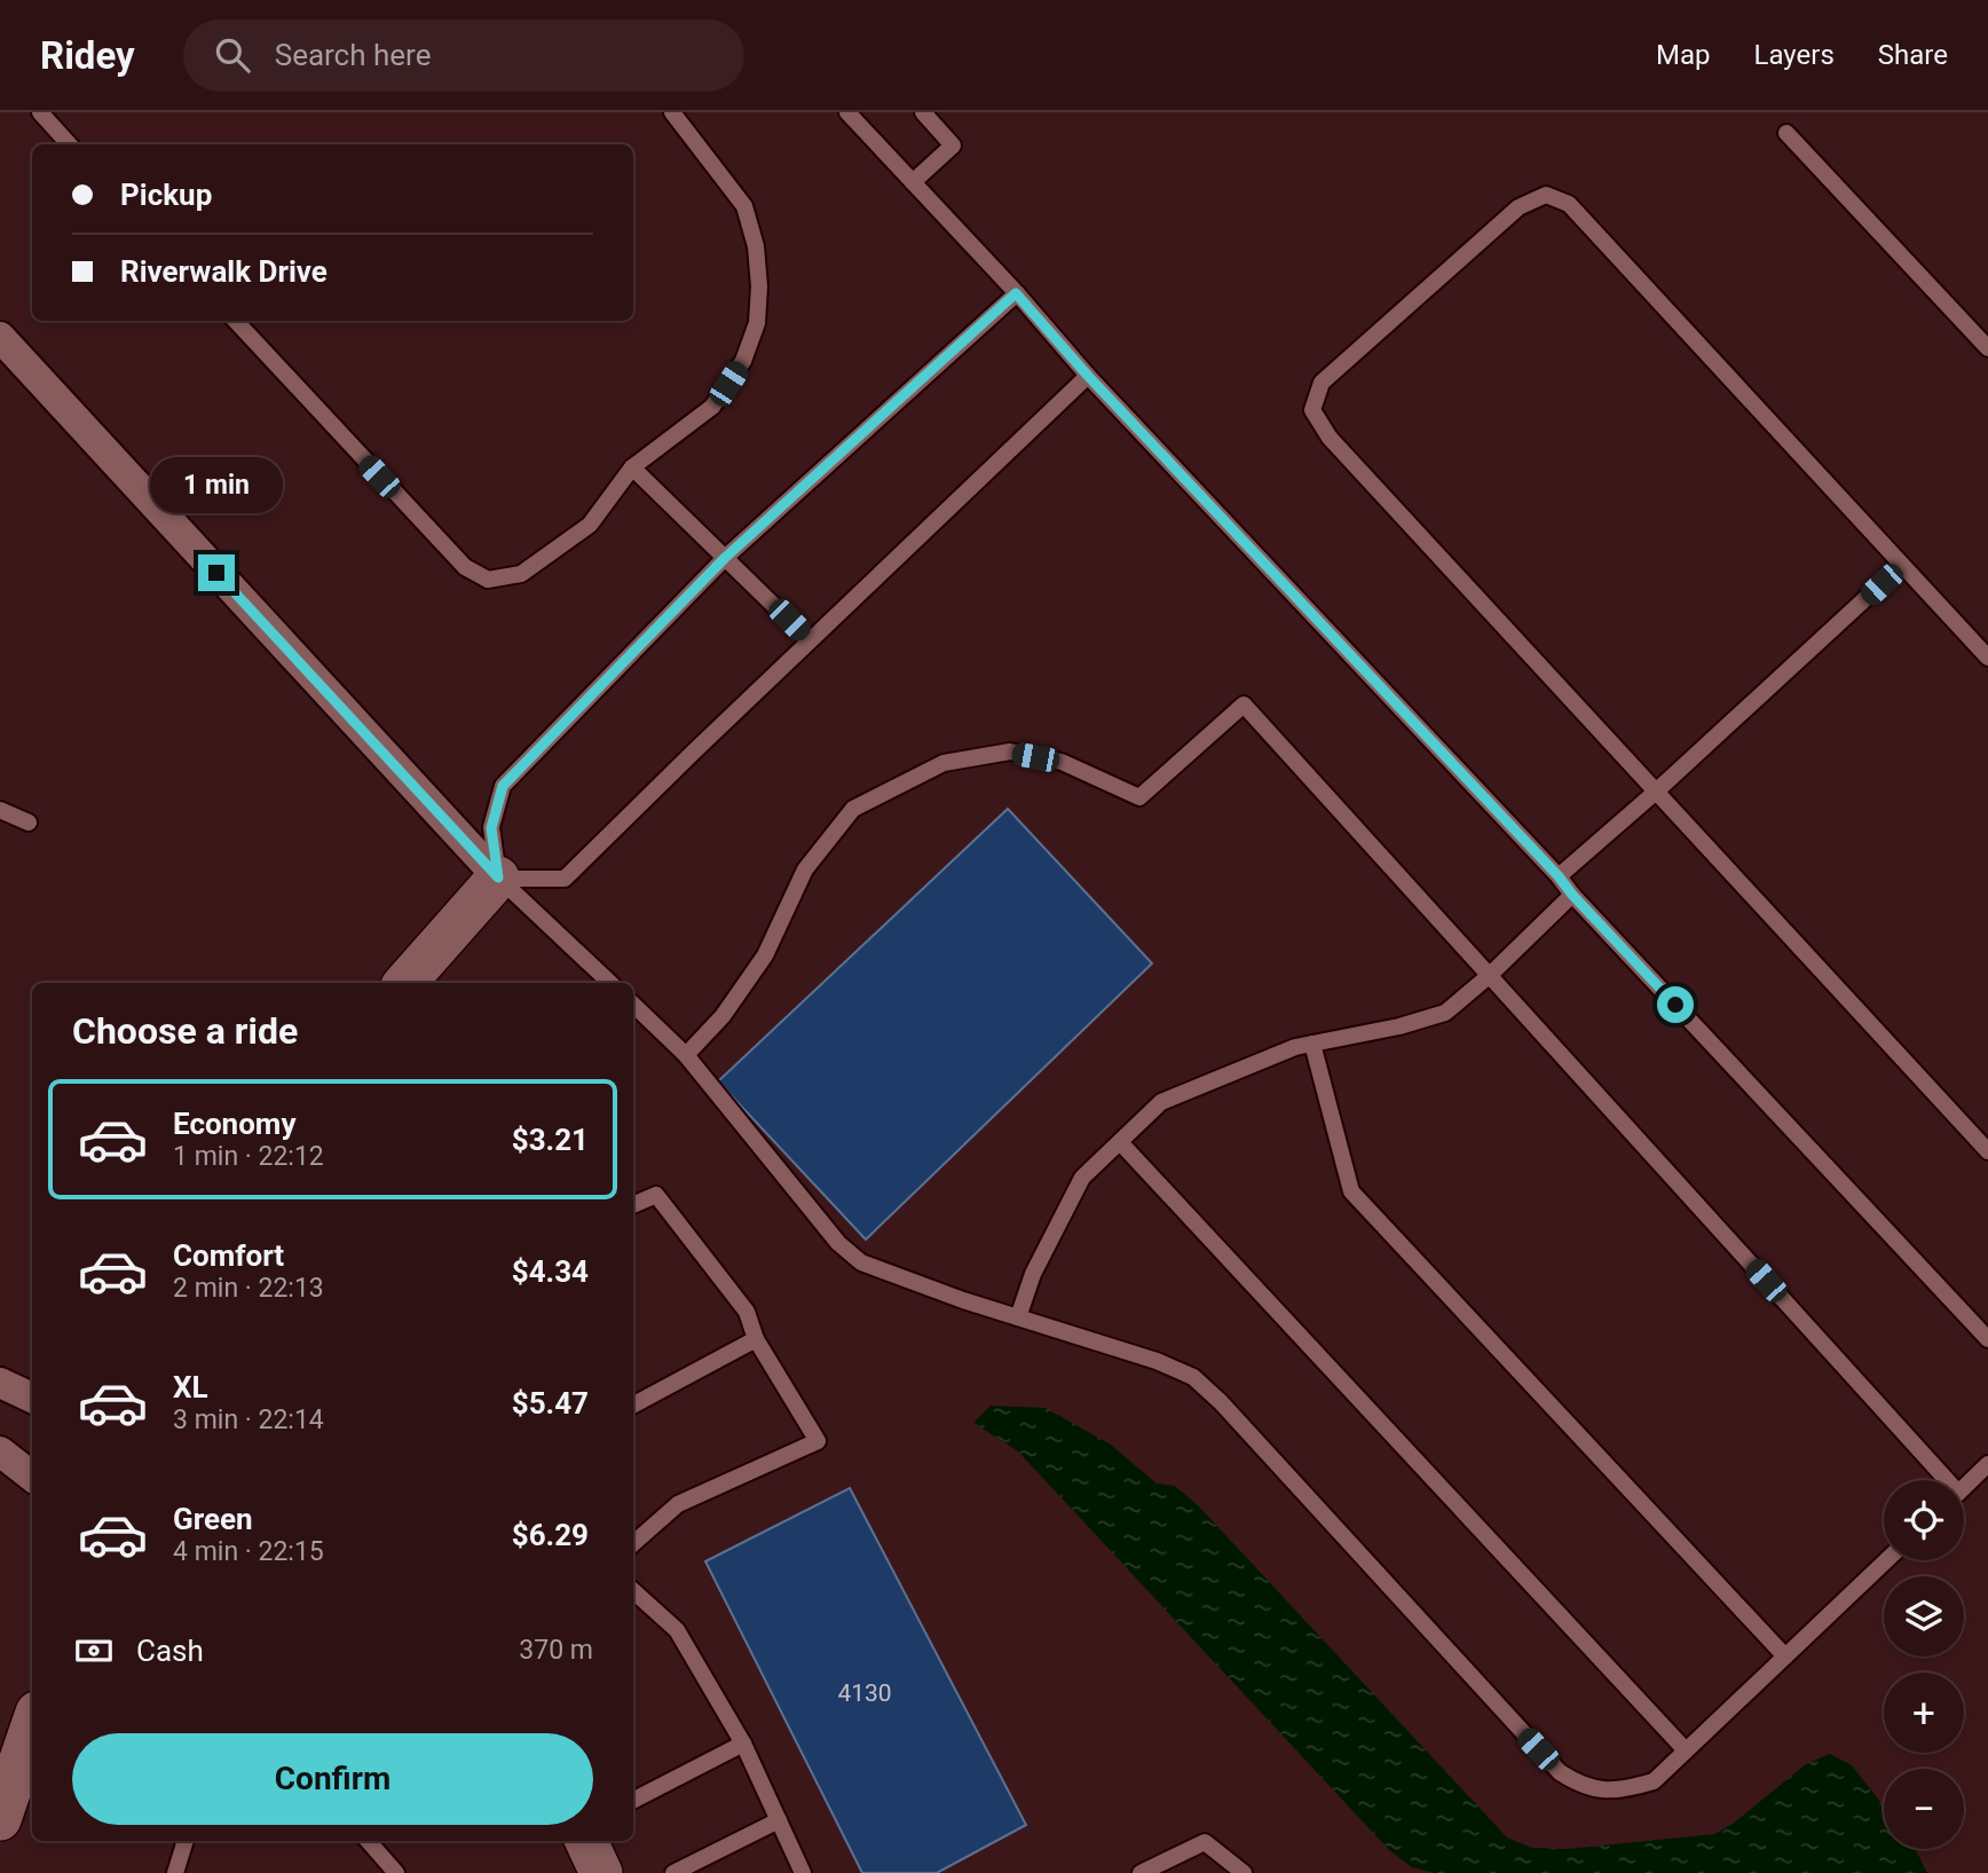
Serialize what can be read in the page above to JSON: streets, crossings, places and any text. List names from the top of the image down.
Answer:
{
  "house_numbers": ["4130"],
  "page": {
    "header": "Ridey",
    "search": "Search here",
    "nav": ["Map", "Layers", "Share"],
    "banner": ["Pickup", "Riverwalk Drive"],
    "bubble": "1 min",
    "heading": "Choose a ride",
    "list": [
      {
        "name": "Economy",
        "note": "1 min · 22:12",
        "value": "$3.21"
      },
      {
        "name": "Comfort",
        "note": "2 min · 22:13",
        "value": "$4.34"
      },
      {
        "name": "XL",
        "note": "3 min · 22:14",
        "value": "$5.47"
      },
      {
        "name": "Green",
        "note": "4 min · 22:15",
        "value": "$6.29"
      }
    ],
    "map_buttons": ["+", "−"],
    "pay": ["Cash", "370 m"],
    "buttons": "Confirm"
  }
}
